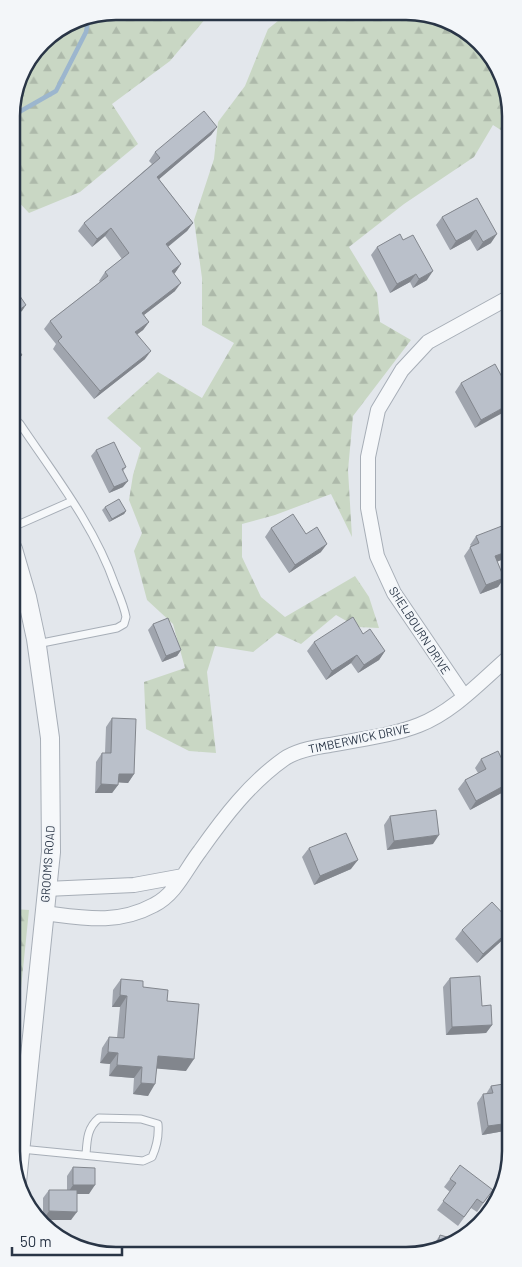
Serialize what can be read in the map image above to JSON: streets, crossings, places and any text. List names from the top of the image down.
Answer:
{
  "streets": {
    "street": ["SHELBOURN DRIVE", "TIMBERWICK DRIVE", "GROOMS ROAD"]
  },
  "crossings": [
    ["SHELBOURN DRIVE", "TIMBERWICK DRIVE"],
    ["TIMBERWICK DRIVE", "GROOMS ROAD"]
  ],
  "scale_bar": "50 m"
}
